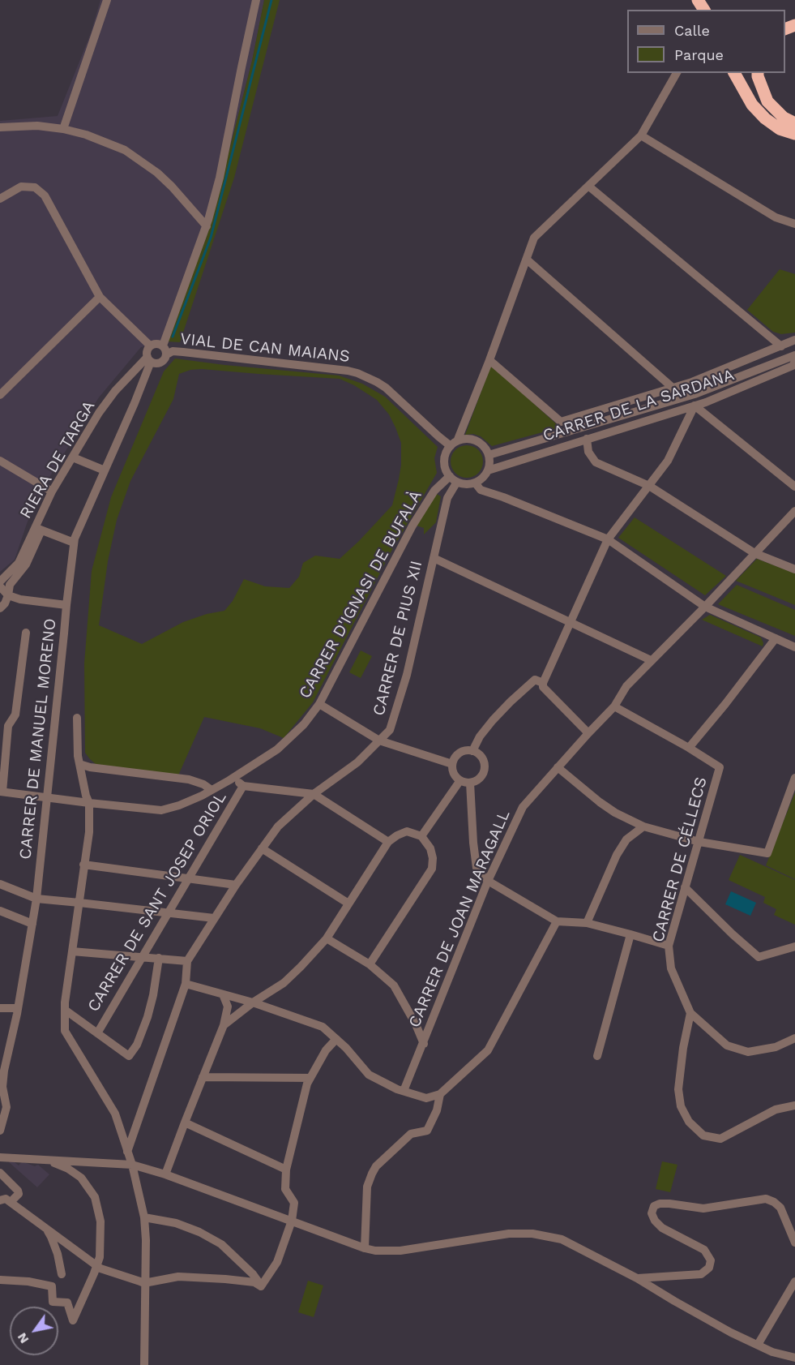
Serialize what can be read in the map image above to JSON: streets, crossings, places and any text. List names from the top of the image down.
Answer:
{
  "streets": {
    "street": [
      "VIAL DE CAN MAIANS",
      "CARRER DE LA SARDANA",
      "RIERA DE TARGA",
      "CARRER D'IGNASI DE BUFALÀ",
      "CARRER DE PIUS XII",
      "CARRER DE MANUEL MORENO",
      "CARRER DE CÉLLECS",
      "CARRER DE SANT JOSEP ORIOL",
      "CARRER DE JOAN MARAGALL"
    ]
  },
  "crossings": [
    ["VIAL DE CAN MAIANS", "CARRER DE LA SARDANA"],
    ["VIAL DE CAN MAIANS", "RIERA DE TARGA"],
    ["VIAL DE CAN MAIANS", "CARRER D'IGNASI DE BUFALÀ"],
    ["VIAL DE CAN MAIANS", "CARRER DE PIUS XII"],
    ["VIAL DE CAN MAIANS", "CARRER DE MANUEL MORENO"],
    ["CARRER DE LA SARDANA", "CARRER D'IGNASI DE BUFALÀ"],
    ["CARRER DE LA SARDANA", "CARRER DE PIUS XII"],
    ["RIERA DE TARGA", "CARRER DE MANUEL MORENO"],
    ["CARRER D'IGNASI DE BUFALÀ", "CARRER DE PIUS XII"],
    ["CARRER D'IGNASI DE BUFALÀ", "CARRER DE MANUEL MORENO"],
    ["CARRER DE CÉLLECS", "CARRER DE JOAN MARAGALL"]
  ],
  "legend": ["Calle", "Parque"],
  "north": "bottom left"
}
